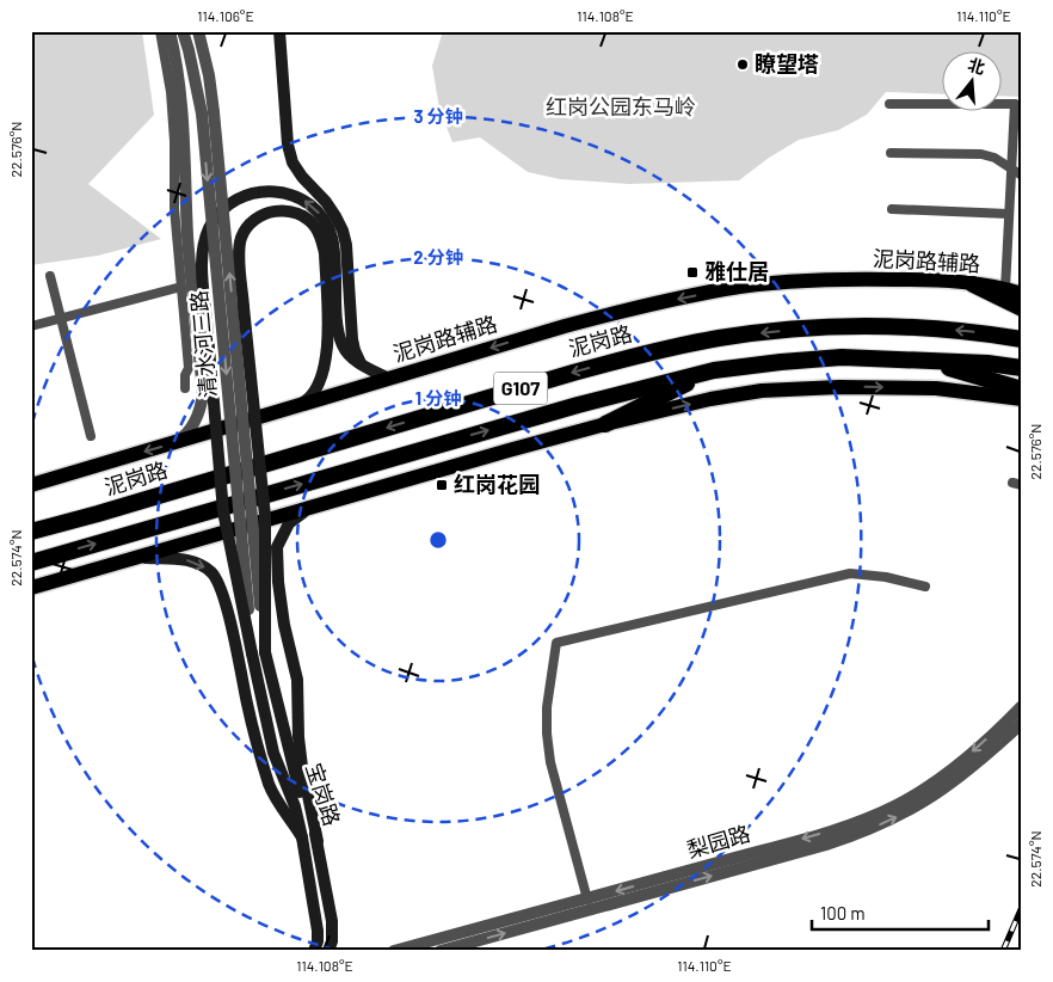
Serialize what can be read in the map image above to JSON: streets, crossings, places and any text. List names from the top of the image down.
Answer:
{
  "streets": {
    "highway": ["泥岗路", "G107"],
    "main road": ["泥岗路辅路", "宝岗路"],
    "street": ["清水河三路", "梨园路"]
  },
  "crossings": [
    ["泥岗路辅路", "宝岗路"],
    ["清水河三路", "宝岗路"]
  ],
  "parks": ["红岗公园东马岭"],
  "places": {
    "other": ["瞭望塔"],
    "transit": ["雅仕居", "红岗花园"]
  },
  "scale_bar": "100 m",
  "north": "top",
  "coordinates": [
    "114.106°E",
    "114.108°E",
    "114.110°E",
    "22.576°N",
    "22.574°N"
  ],
  "rings": ["3 分钟", "2 分钟", "1 分钟"]
}
